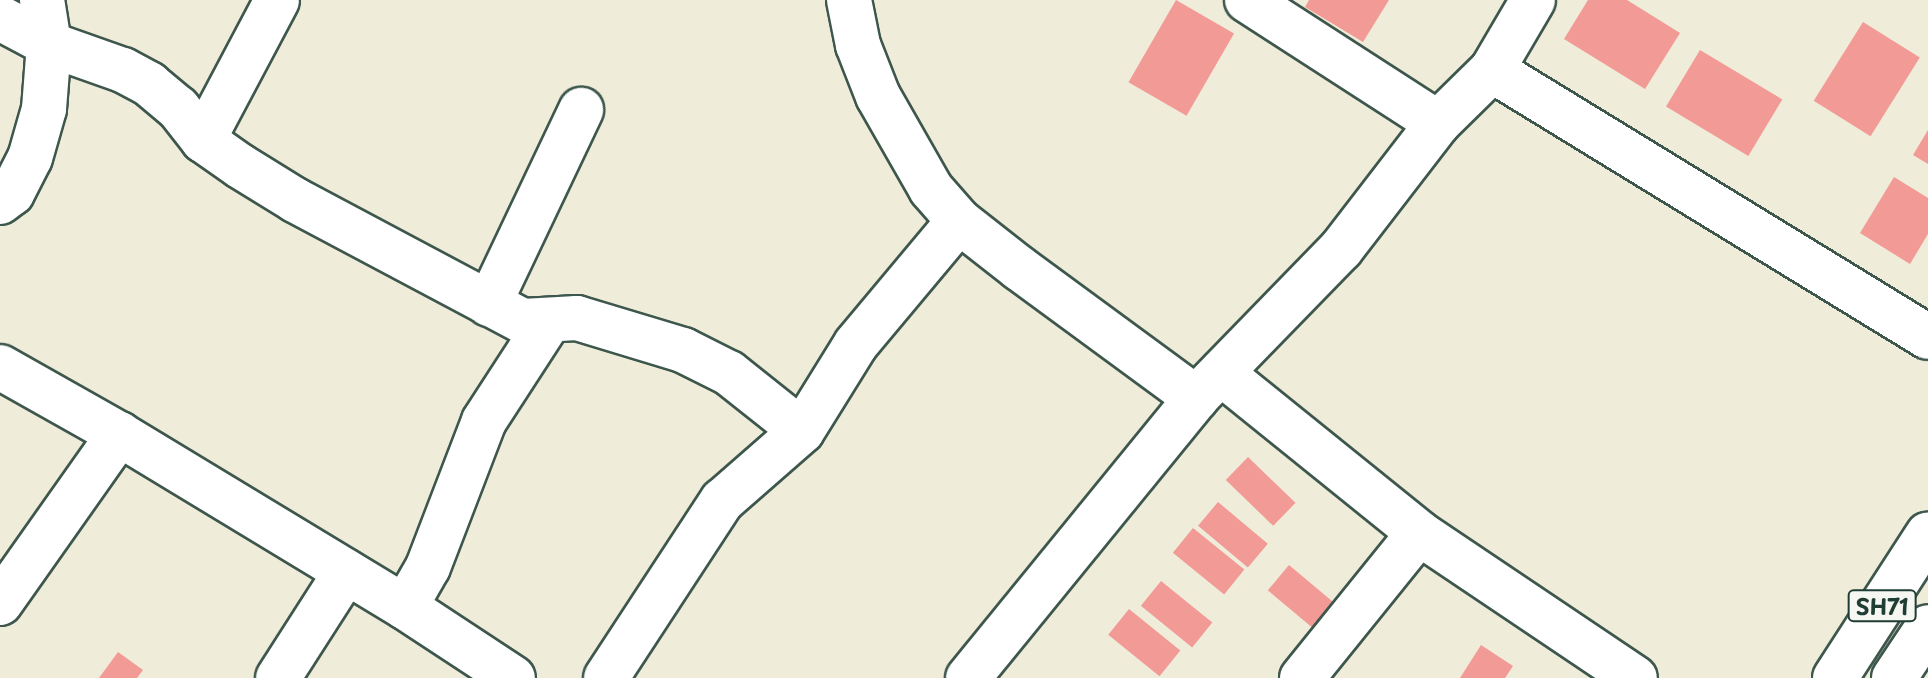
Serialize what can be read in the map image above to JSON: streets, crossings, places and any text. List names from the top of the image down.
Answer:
{
  "streets": {
    "street": ["SH71"]
  }
}
